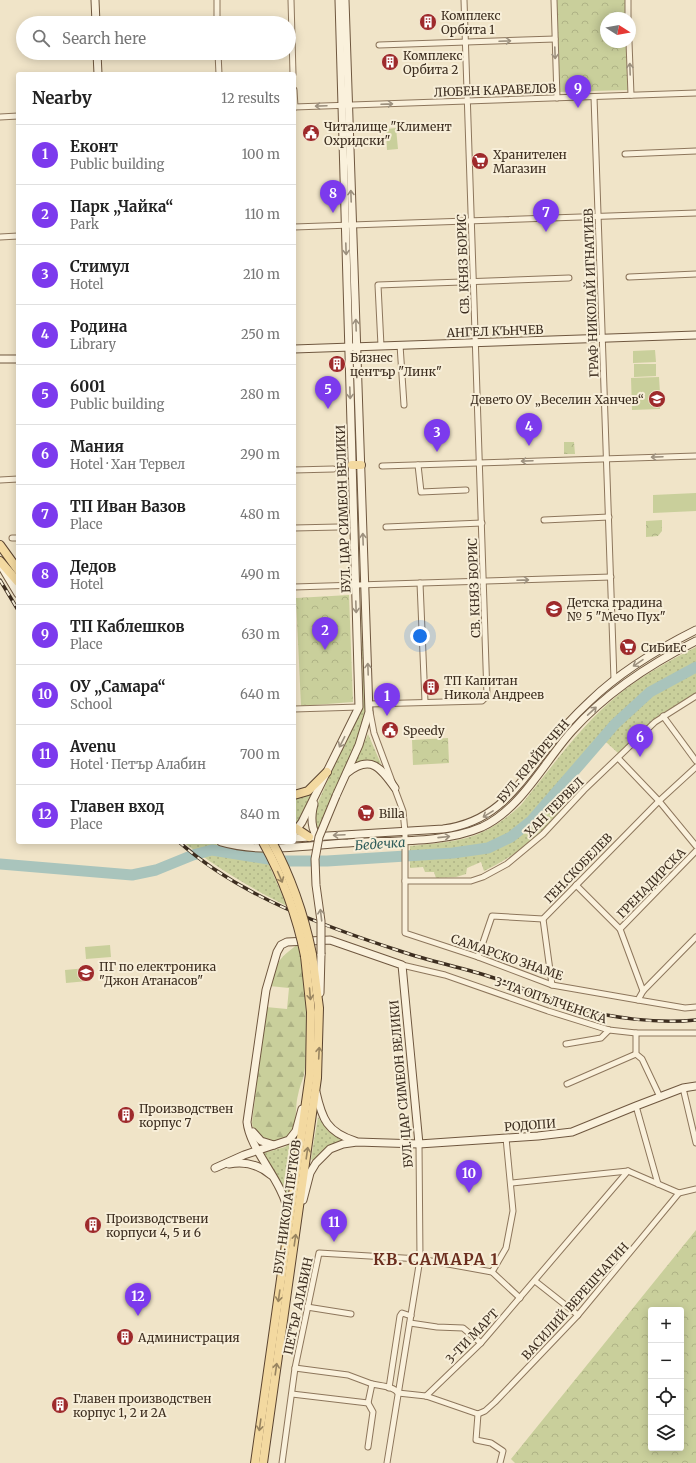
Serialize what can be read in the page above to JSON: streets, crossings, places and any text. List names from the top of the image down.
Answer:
{
  "streets": {
    "main road": [
      "АНГЕЛ КЪНЧЕВ",
      "БУЛ. ЦАР СИМЕОН ВЕЛИКИ",
      "БУЛ. КРАЙРЕЧЕН",
      "РОДОПИ",
      "БУЛ. НИКОЛА ПЕТКОВ"
    ],
    "street": [
      "ЛЮБЕН КАРАВЕЛОВ",
      "СВ. КНЯЗ БОРИС",
      "ГРАФ НИКОЛАЙ ИГНАТИЕВ",
      "ХАН ТЕРВЕЛ",
      "ГЕН.СКОБЕЛЕВ",
      "ГРЕНАДИРСКА",
      "САМАРСКО ЗНАМЕ",
      "3-ТА ОПЪЛЧЕНСКА",
      "ВАСИЛИЙ ВЕРЕШЧАГИН",
      "ПЕТЪР АЛАБИН",
      "3-ТИ МАРТ"
    ]
  },
  "crossings": [
    ["ЛЮБЕН КАРАВЕЛОВ", "СВ. КНЯЗ БОРИС"],
    ["ЛЮБЕН КАРАВЕЛОВ", "ГРАФ НИКОЛАЙ ИГНАТИЕВ"],
    ["ЛЮБЕН КАРАВЕЛОВ", "БУЛ. ЦАР СИМЕОН ВЕЛИКИ"],
    ["СВ. КНЯЗ БОРИС", "АНГЕЛ КЪНЧЕВ"],
    ["ГРАФ НИКОЛАЙ ИГНАТИЕВ", "АНГЕЛ КЪНЧЕВ"],
    ["ГРАФ НИКОЛАЙ ИГНАТИЕВ", "БУЛ. КРАЙРЕЧЕН"],
    ["АНГЕЛ КЪНЧЕВ", "БУЛ. ЦАР СИМЕОН ВЕЛИКИ"],
    ["БУЛ. ЦАР СИМЕОН ВЕЛИКИ", "БУЛ. КРАЙРЕЧЕН"],
    ["БУЛ. ЦАР СИМЕОН ВЕЛИКИ", "ХАН ТЕРВЕЛ"],
    ["БУЛ. ЦАР СИМЕОН ВЕЛИКИ", "САМАРСКО ЗНАМЕ"],
    ["БУЛ. ЦАР СИМЕОН ВЕЛИКИ", "3-ТА ОПЪЛЧЕНСКА"],
    ["БУЛ. ЦАР СИМЕОН ВЕЛИКИ", "РОДОПИ"],
    ["БУЛ. ЦАР СИМЕОН ВЕЛИКИ", "БУЛ. НИКОЛА ПЕТКОВ"],
    ["БУЛ. ЦАР СИМЕОН ВЕЛИКИ", "ПЕТЪР АЛАБИН"],
    ["ГЕН.СКОБЕЛЕВ", "САМАРСКО ЗНАМЕ"],
    ["РОДОПИ", "БУЛ. НИКОЛА ПЕТКОВ"]
  ],
  "districts": ["КВ. САМАРА 1"],
  "water": ["Бедечка"],
  "places": {
    "building": [
      "Комплекс Орбита 1",
      "Комплекс Орбита 2",
      "Бизнес център \"Линк\"",
      "ТП Капитан Никола Андреев",
      "Производствeн корпус 7",
      "Производствени корпуси 4, 5 и 6",
      "Администрация",
      "Главен производствен корпус 1, 2 и 2А"
    ],
    "public building": ["Читалище \"Климент Охридски\"", "Speedy"],
    "supermarket": ["Хранителен Магазин", "СиБиЕс", "Billa"],
    "school or university": ["Девето ОУ „Веселин Ханчев“", "Детска градина № 5 \"Мечо Пух\"", "ПГ по електроника \"Джон Атанасов\""]
  },
  "north": "right",
  "page": {
    "search": "Search here",
    "heading": ["Nearby", "12 results"],
    "pins": [
      "9",
      "8",
      "7",
      "5",
      "4",
      "3",
      "2",
      "1",
      "6",
      "10",
      "11",
      "12"
    ],
    "list": [
      {
        "mark": "1",
        "name": "Еконт",
        "note": "Public building",
        "value": "100 m"
      },
      {
        "mark": "2",
        "name": "Парк „Чайка“",
        "note": "Park",
        "value": "110 m"
      },
      {
        "mark": "3",
        "name": "Стимул",
        "note": "Hotel",
        "value": "210 m"
      },
      {
        "mark": "4",
        "name": "Родина",
        "note": "Library",
        "value": "250 m"
      },
      {
        "mark": "5",
        "name": "6001",
        "note": "Public building",
        "value": "280 m"
      },
      {
        "mark": "6",
        "name": "Мания",
        "note": "Hotel · Хан Тервел",
        "value": "290 m"
      },
      {
        "mark": "7",
        "name": "ТП Иван Вазов",
        "note": "Place",
        "value": "480 m"
      },
      {
        "mark": "8",
        "name": "Дедов",
        "note": "Hotel",
        "value": "490 m"
      },
      {
        "mark": "9",
        "name": "ТП Каблешков",
        "note": "Place",
        "value": "630 m"
      },
      {
        "mark": "10",
        "name": "ОУ „Самара“",
        "note": "School",
        "value": "640 m"
      },
      {
        "mark": "11",
        "name": "Avenu",
        "note": "Hotel · Петър Алабин",
        "value": "700 m"
      },
      {
        "mark": "12",
        "name": "Главен вход",
        "note": "Place",
        "value": "840 m"
      }
    ],
    "map_buttons": ["+", "−"]
  }
}
